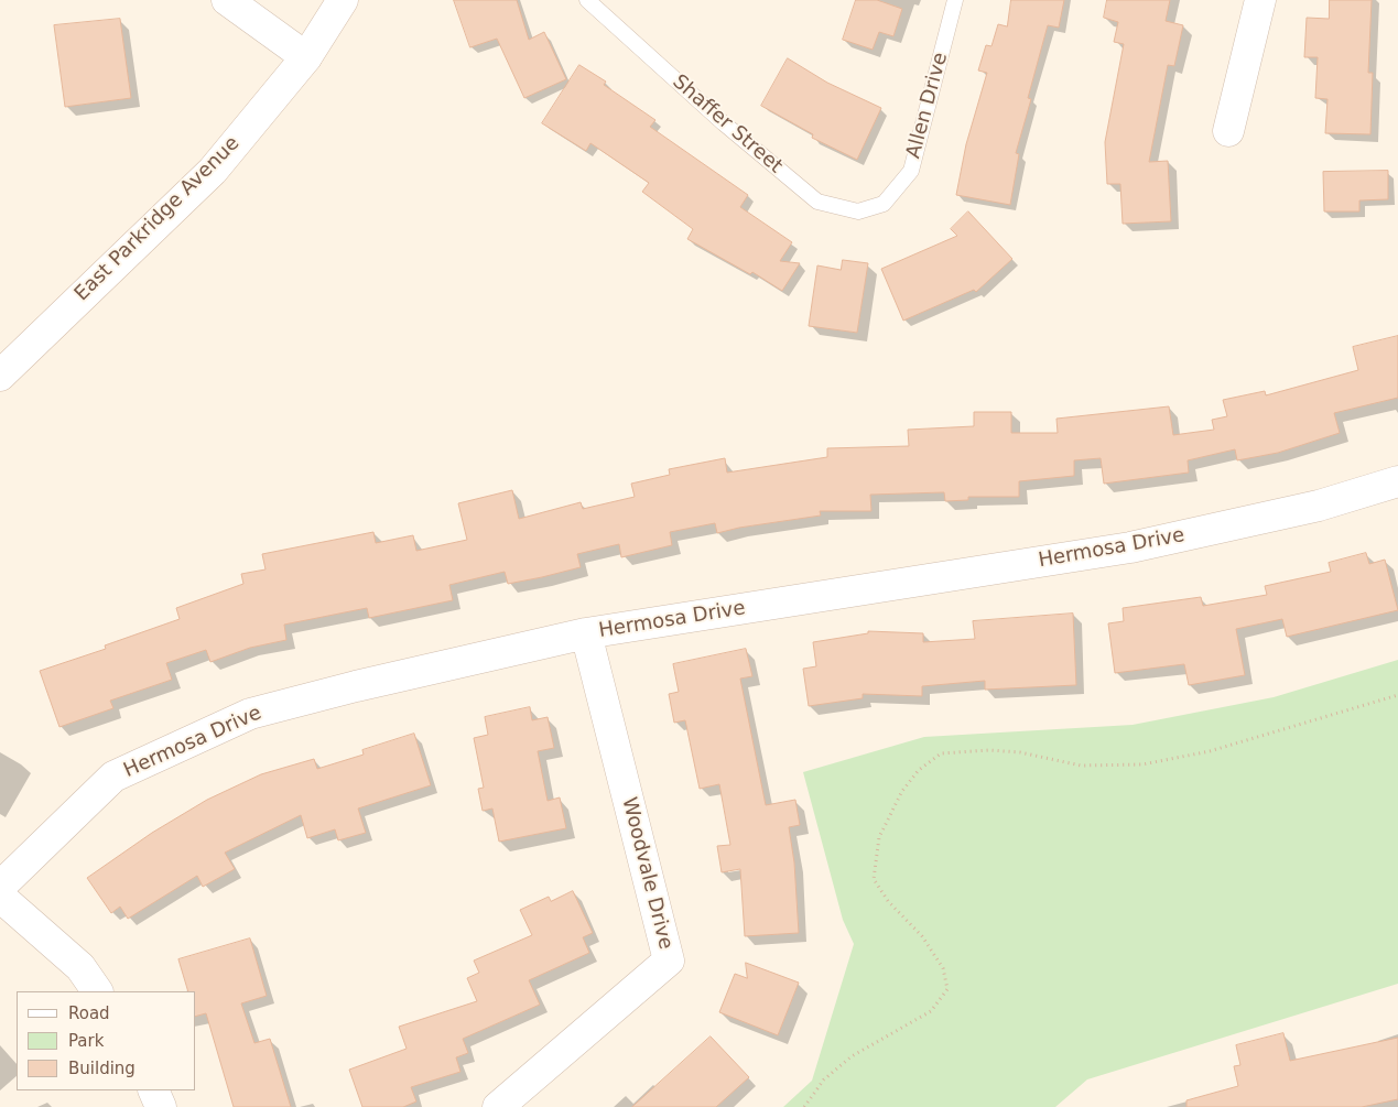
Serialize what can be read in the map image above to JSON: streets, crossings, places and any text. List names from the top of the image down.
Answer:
{
  "streets": {
    "street": ["East Parkridge Avenue", "Hermosa Drive", "Woodvale Drive"],
    "lane": ["Allen Drive", "Shaffer Street"]
  },
  "crossings": [
    ["Allen Drive", "Shaffer Street"],
    ["Hermosa Drive", "Woodvale Drive"]
  ],
  "legend": ["Road", "Park", "Building"]
}
